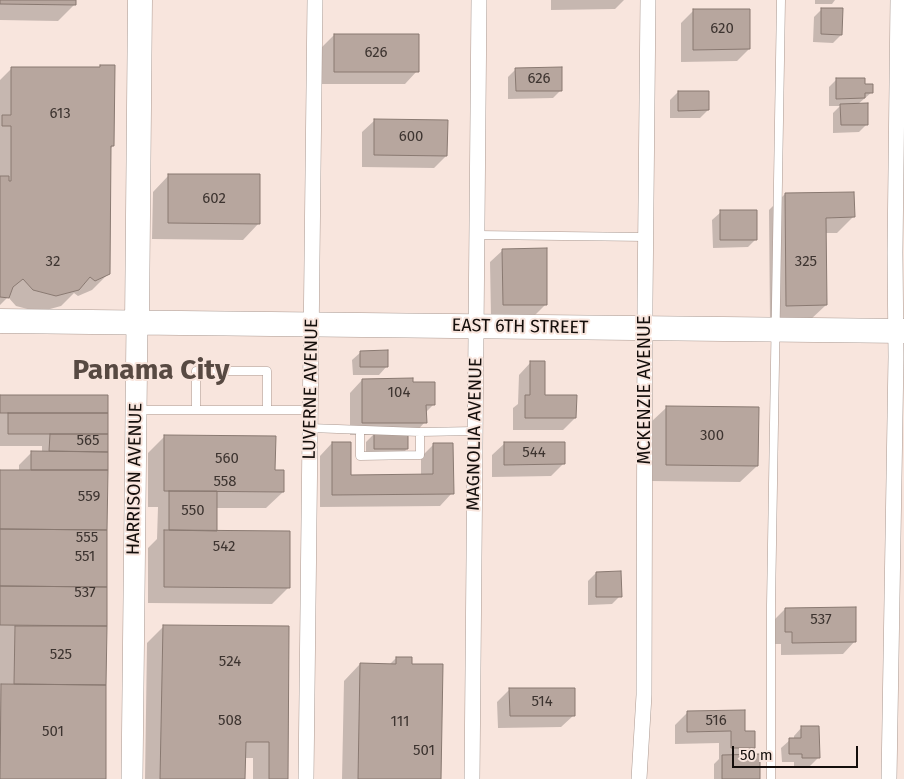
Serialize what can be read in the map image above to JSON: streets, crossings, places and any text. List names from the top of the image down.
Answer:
{
  "streets": {
    "main road": ["EAST 6TH STREET", "HARRISON AVENUE"],
    "street": ["LUVERNE AVENUE", "MCKENZIE AVENUE", "MAGNOLIA AVENUE"]
  },
  "crossings": [
    ["EAST 6TH STREET", "LUVERNE AVENUE"],
    ["EAST 6TH STREET", "MCKENZIE AVENUE"],
    ["EAST 6TH STREET", "MAGNOLIA AVENUE"],
    ["EAST 6TH STREET", "HARRISON AVENUE"]
  ],
  "districts": ["Panama City"],
  "house_numbers": [
    "620",
    "626",
    "626",
    "613",
    "600",
    "602",
    "32",
    "325",
    "104",
    "300",
    "565",
    "544",
    "560",
    "558",
    "559",
    "550",
    "555",
    "542",
    "551",
    "537",
    "537",
    "525",
    "524",
    "514",
    "508",
    "516",
    "111",
    "501",
    "501"
  ],
  "scale_bar": "50 m"
}
